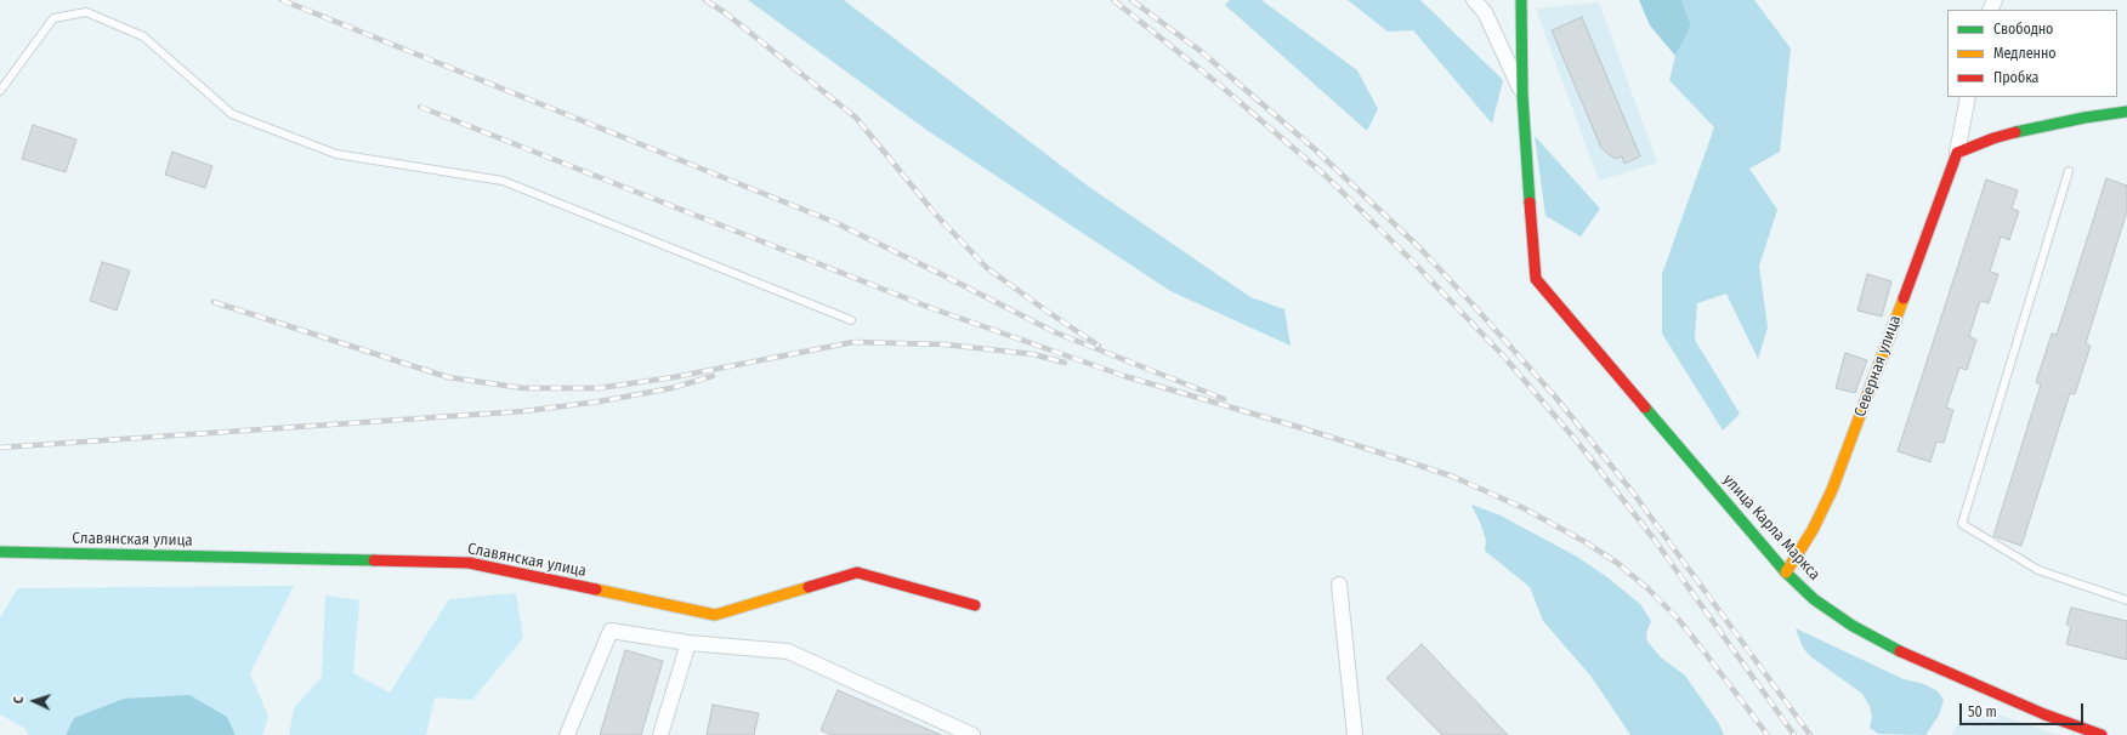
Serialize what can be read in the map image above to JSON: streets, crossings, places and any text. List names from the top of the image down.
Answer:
{
  "streets": {
    "street": ["Северная улица", "улица Карла Маркса", "Славянская улица"]
  },
  "crossings": [
    ["Северная улица", "улица Карла Маркса"]
  ],
  "legend": ["Свободно", "Медленно", "Пробка"],
  "scale_bar": "50 m",
  "north": "left"
}
